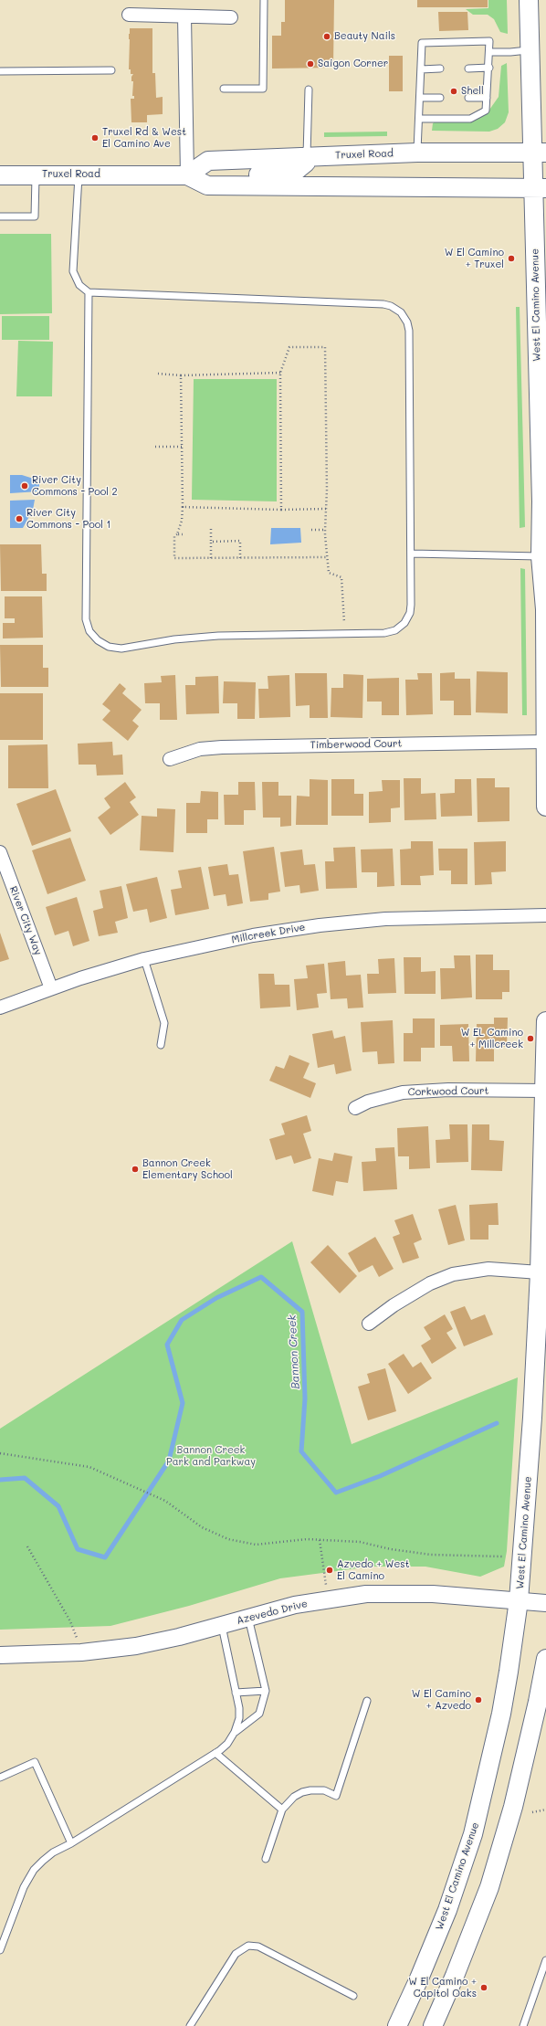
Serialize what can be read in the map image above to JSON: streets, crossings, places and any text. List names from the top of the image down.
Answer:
{
  "streets": {
    "main road": ["Truxel Road", "West El Camino Avenue"],
    "street": [
      "Timberwood Court",
      "River City Way",
      "Millcreek Drive",
      "Corkwood Court",
      "Azevedo Drive"
    ]
  },
  "crossings": [
    ["Truxel Road", "West El Camino Avenue"],
    ["West El Camino Avenue", "Timberwood Court"],
    ["West El Camino Avenue", "Corkwood Court"],
    ["West El Camino Avenue", "Azevedo Drive"],
    ["River City Way", "Millcreek Drive"]
  ],
  "water": ["Bannon Creek"],
  "parks": ["Bannon Creek Park and Parkway"],
  "places": [
    "Beauty Nails",
    "Saigon Corner",
    "Shell",
    "Truxel Rd & West El Camino Ave",
    "W El Camino + Truxel",
    "River City Commons - Pool 2",
    "River City Commons - Pool 1",
    "W EL Camino + Millcreek",
    "Bannon Creek Elementary School",
    "Azvedo + West El Camino",
    "W El Camino + Azvedo",
    "W El Camino + Capitol Oaks"
  ]
}
